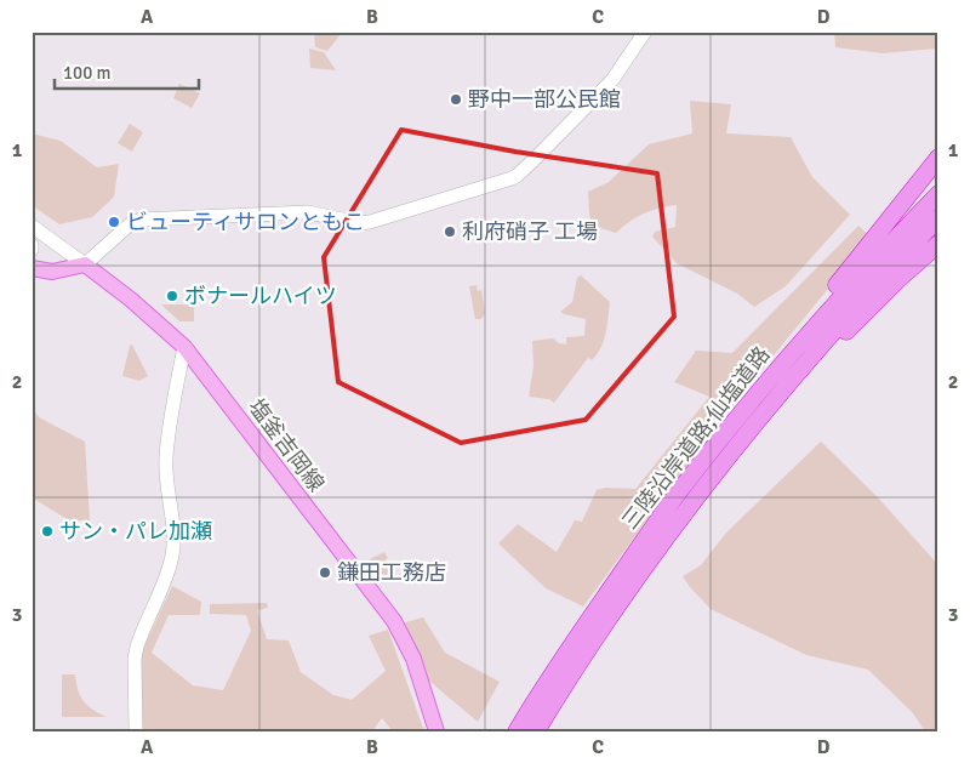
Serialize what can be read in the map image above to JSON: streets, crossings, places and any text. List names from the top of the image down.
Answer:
{
  "streets": {
    "highway": ["三陸沿岸道路;仙塩道路"],
    "main road": ["塩釜吉岡線"]
  },
  "places": [
    "野中一部公民館",
    "ビューティサロンともこ",
    "利府硝子 工場",
    "ボナールハイツ",
    "サン・パレ加瀬",
    "鎌田工務店"
  ],
  "scale_bar": "100 m",
  "grid": {
    "columns": [
      "A",
      "B",
      "C",
      "D"
    ],
    "rows": ["1", "2", "3"]
  }
}
